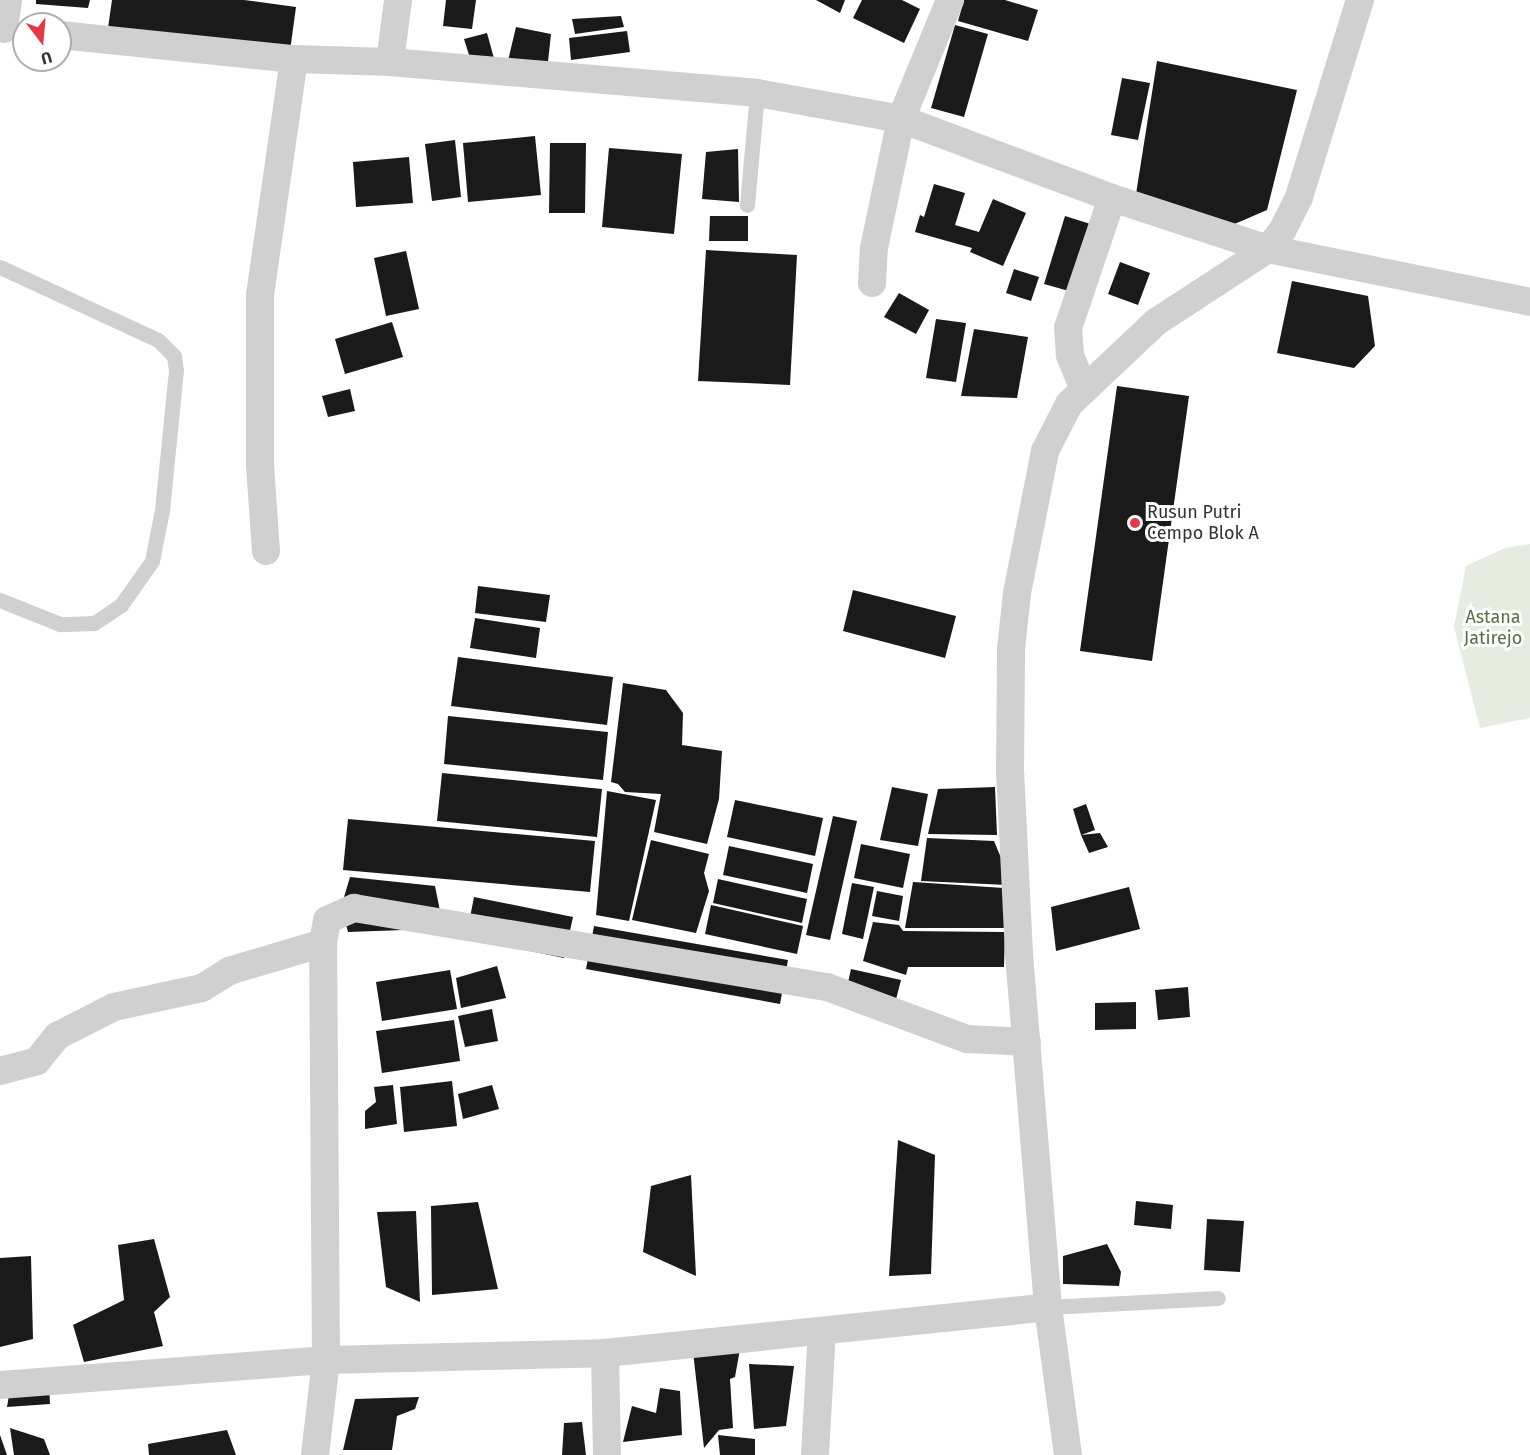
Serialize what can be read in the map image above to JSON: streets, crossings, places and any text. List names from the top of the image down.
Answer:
{
  "parks": ["Astana Jatirejo"],
  "places": ["Rusun Putri Cempo Blok A"],
  "north": "bottom"
}
